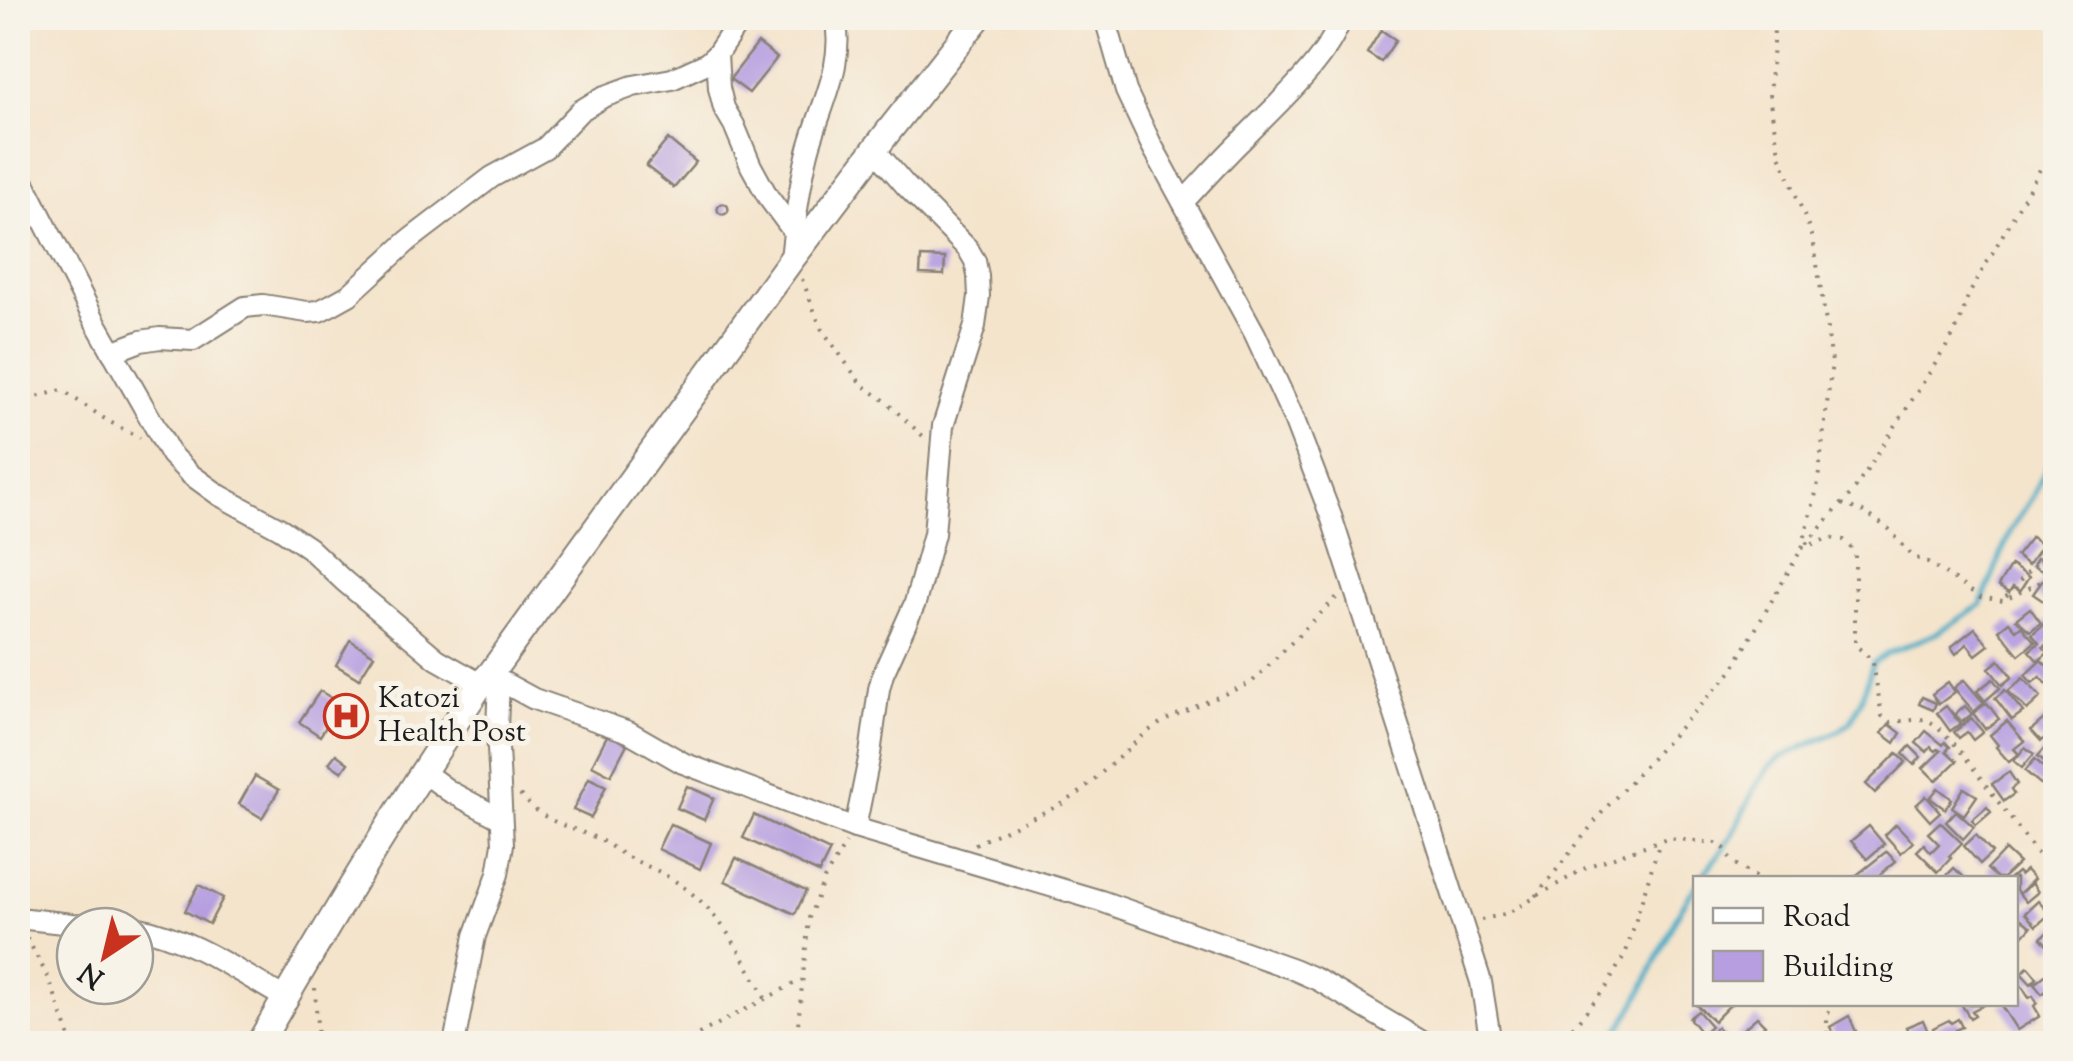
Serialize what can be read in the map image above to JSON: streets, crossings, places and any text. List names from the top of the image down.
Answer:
{
  "places": {
    "hospital": ["Katozi Health Post"]
  },
  "legend": ["Road", "Building"],
  "north": "bottom left"
}
